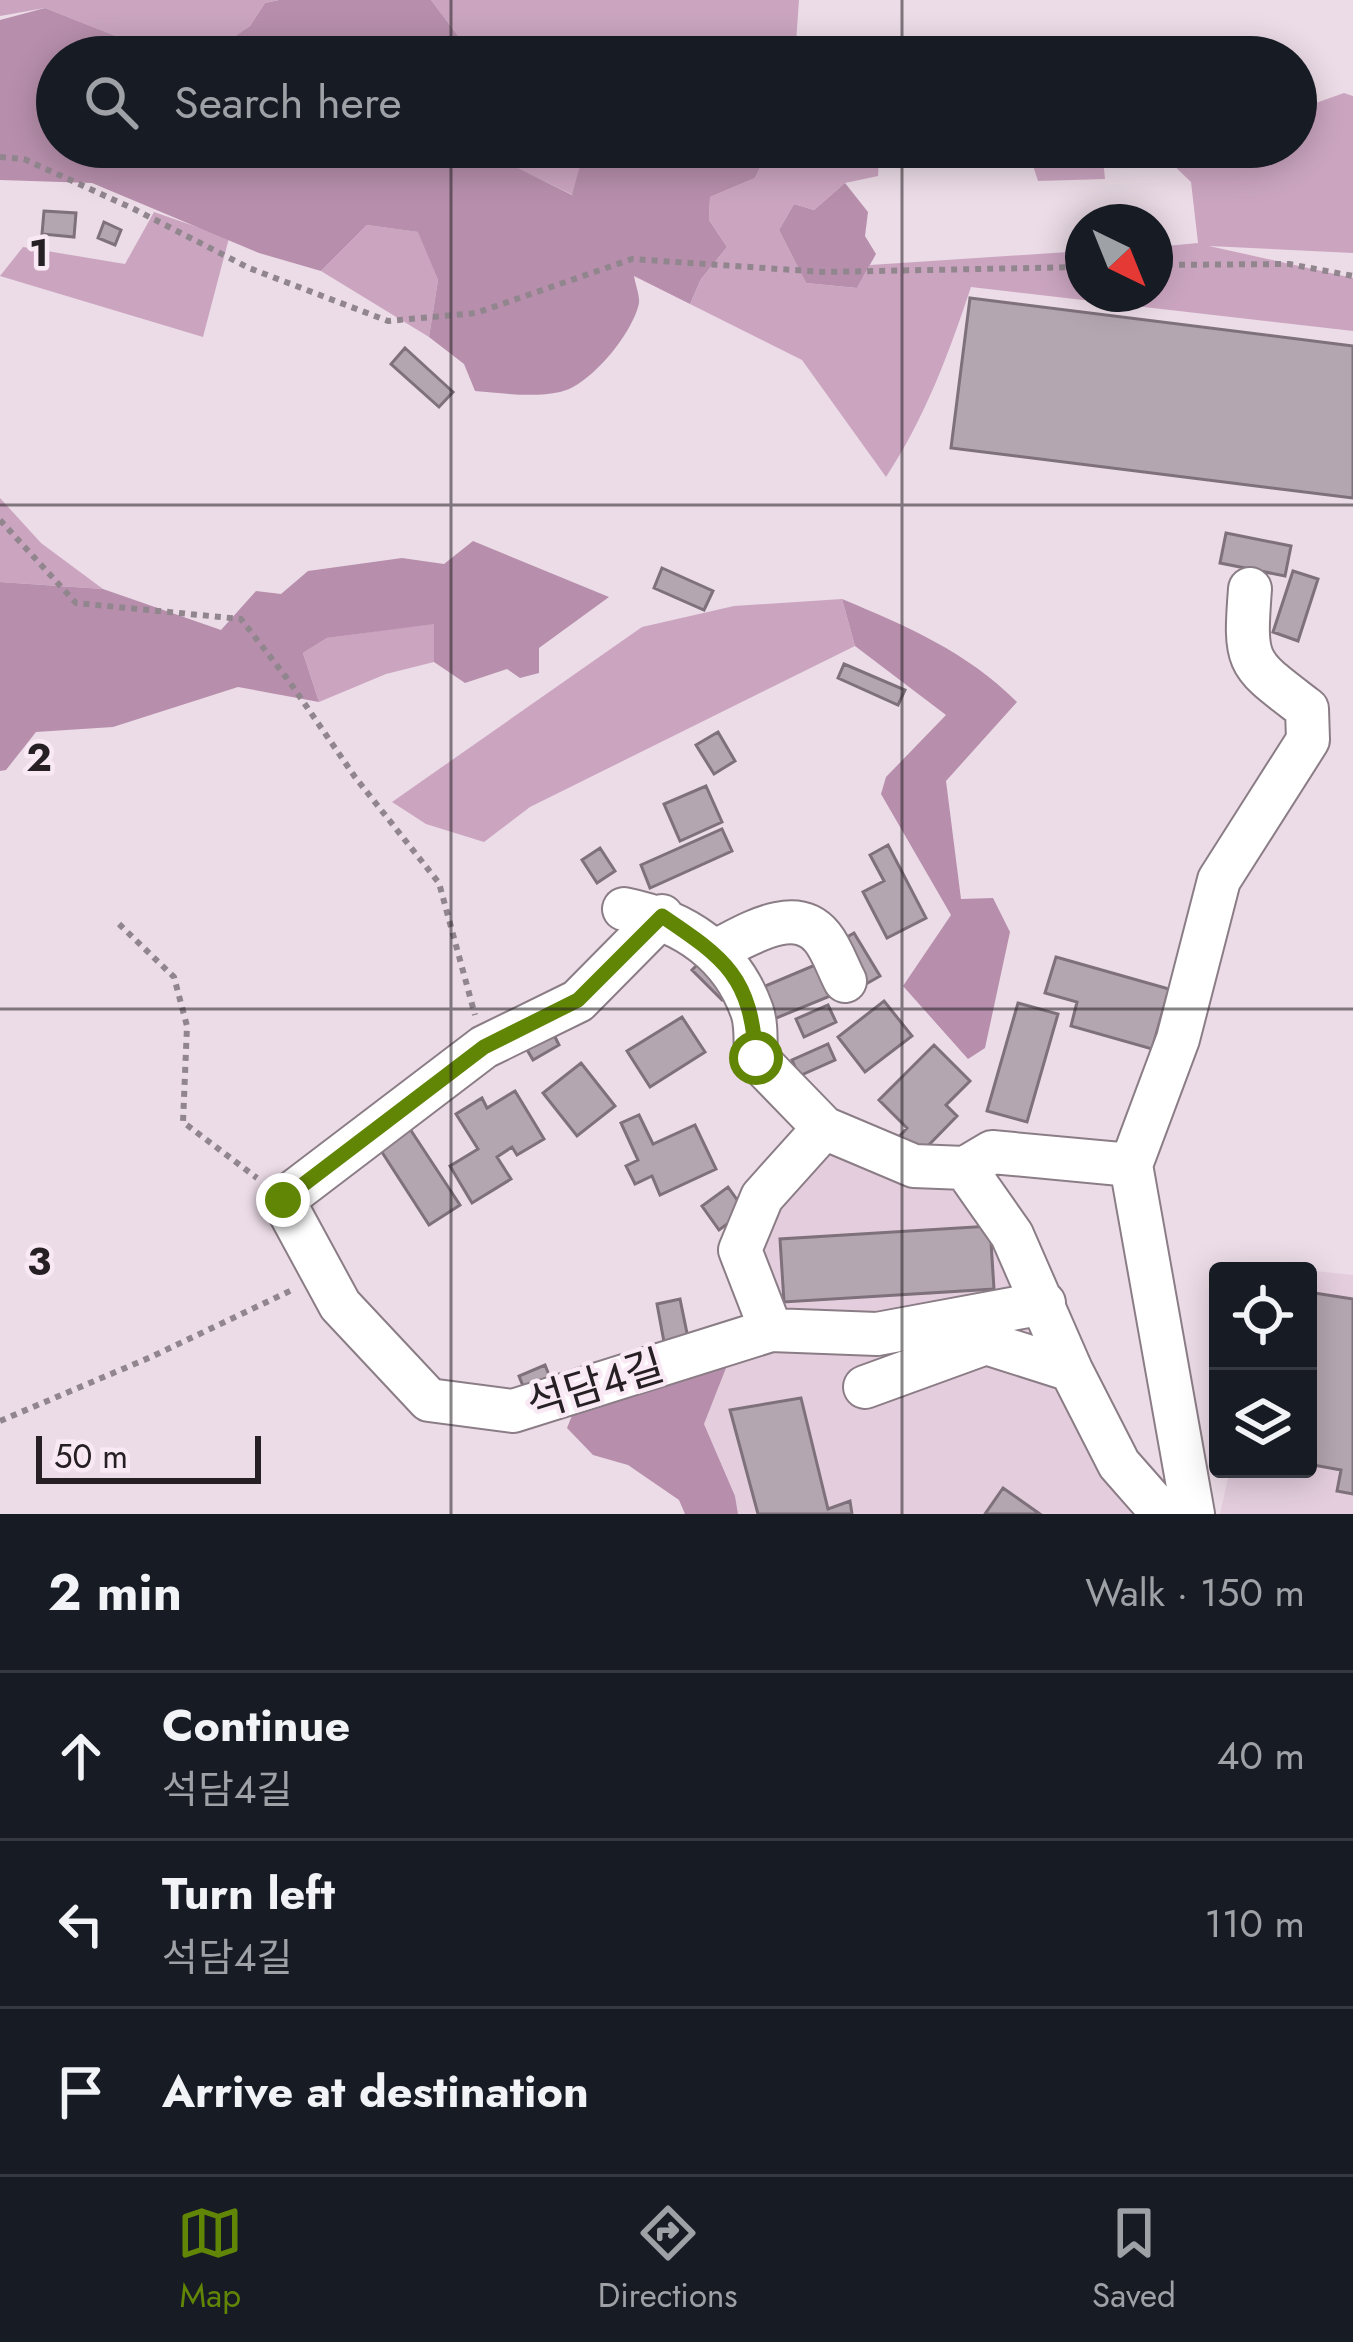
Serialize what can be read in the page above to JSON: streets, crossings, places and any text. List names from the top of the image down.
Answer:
{
  "streets": {
    "street": ["석담4길"]
  },
  "scale_bar": "50 m",
  "north": "bottom right",
  "page": {
    "search": "Search here",
    "scale": "50 m",
    "heading": ["2 min", "Walk · 150 m"],
    "list": [
      ["Continue", "석담4길", "40 m"],
      ["Turn left", "석담4길", "110 m"],
      "Arrive at destination"
    ],
    "nav": ["Map", "Directions", "Saved"]
  },
  "grid": {
    "rows": ["1", "2", "3"]
  }
}
